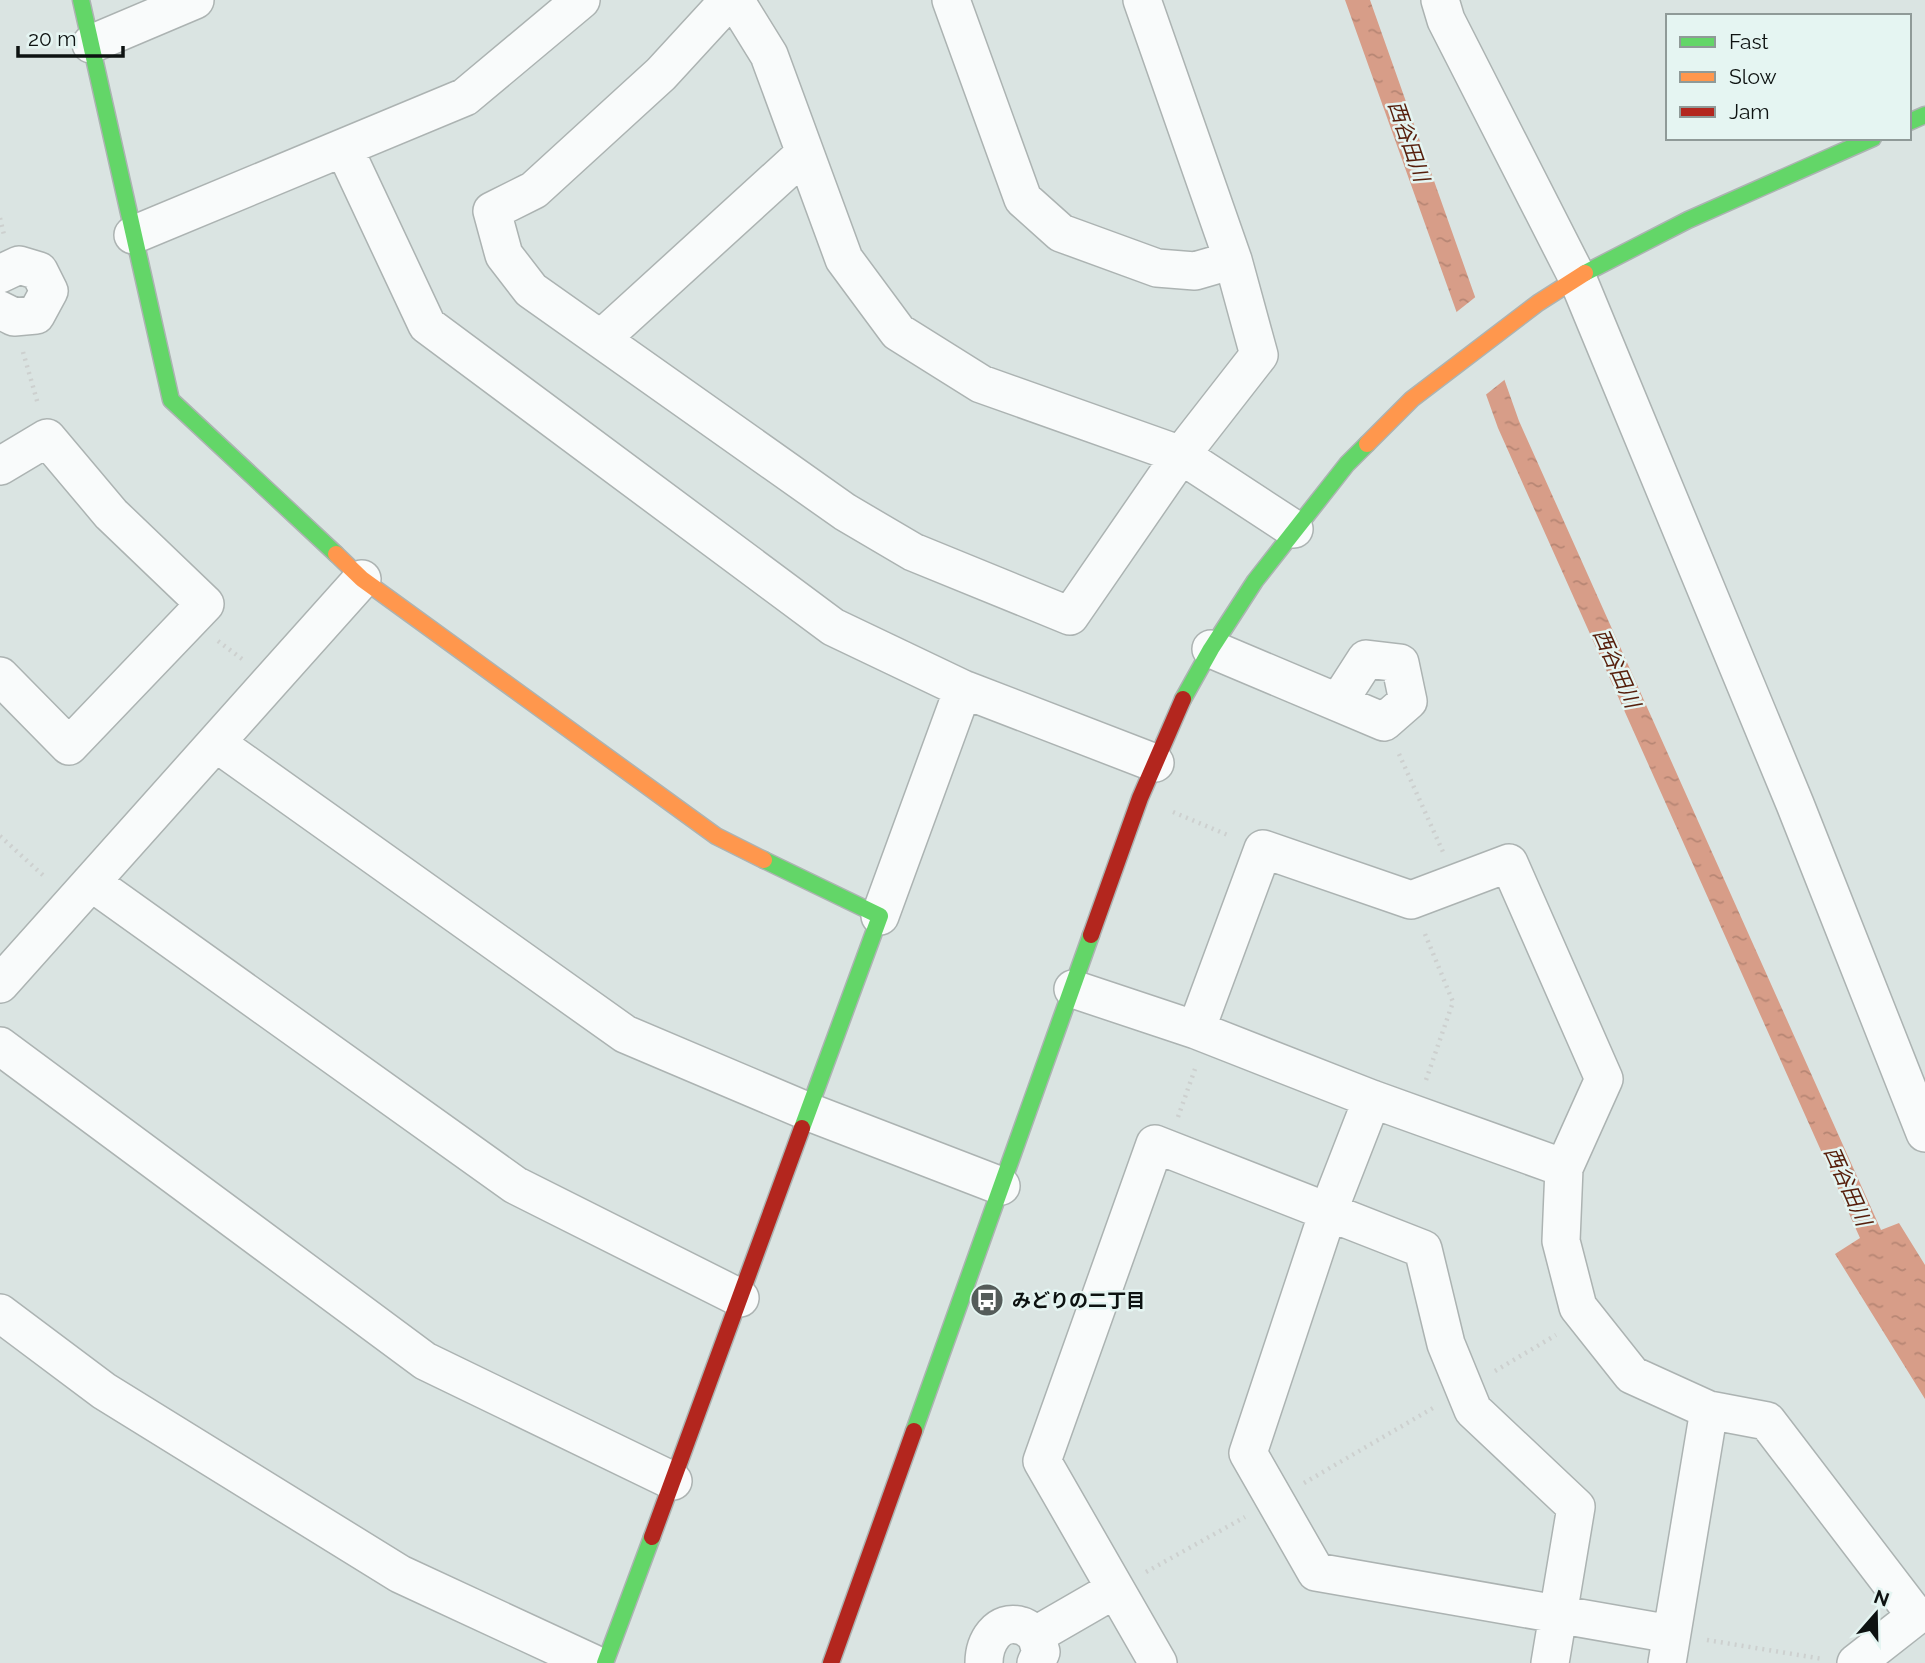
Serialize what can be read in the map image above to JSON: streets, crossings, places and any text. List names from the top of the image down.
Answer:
{
  "water": ["西谷田川"],
  "places": {
    "bus stop": ["みどりの二丁目"]
  },
  "legend": ["Fast", "Slow", "Jam"],
  "scale_bar": "20 m",
  "north": "top"
}
